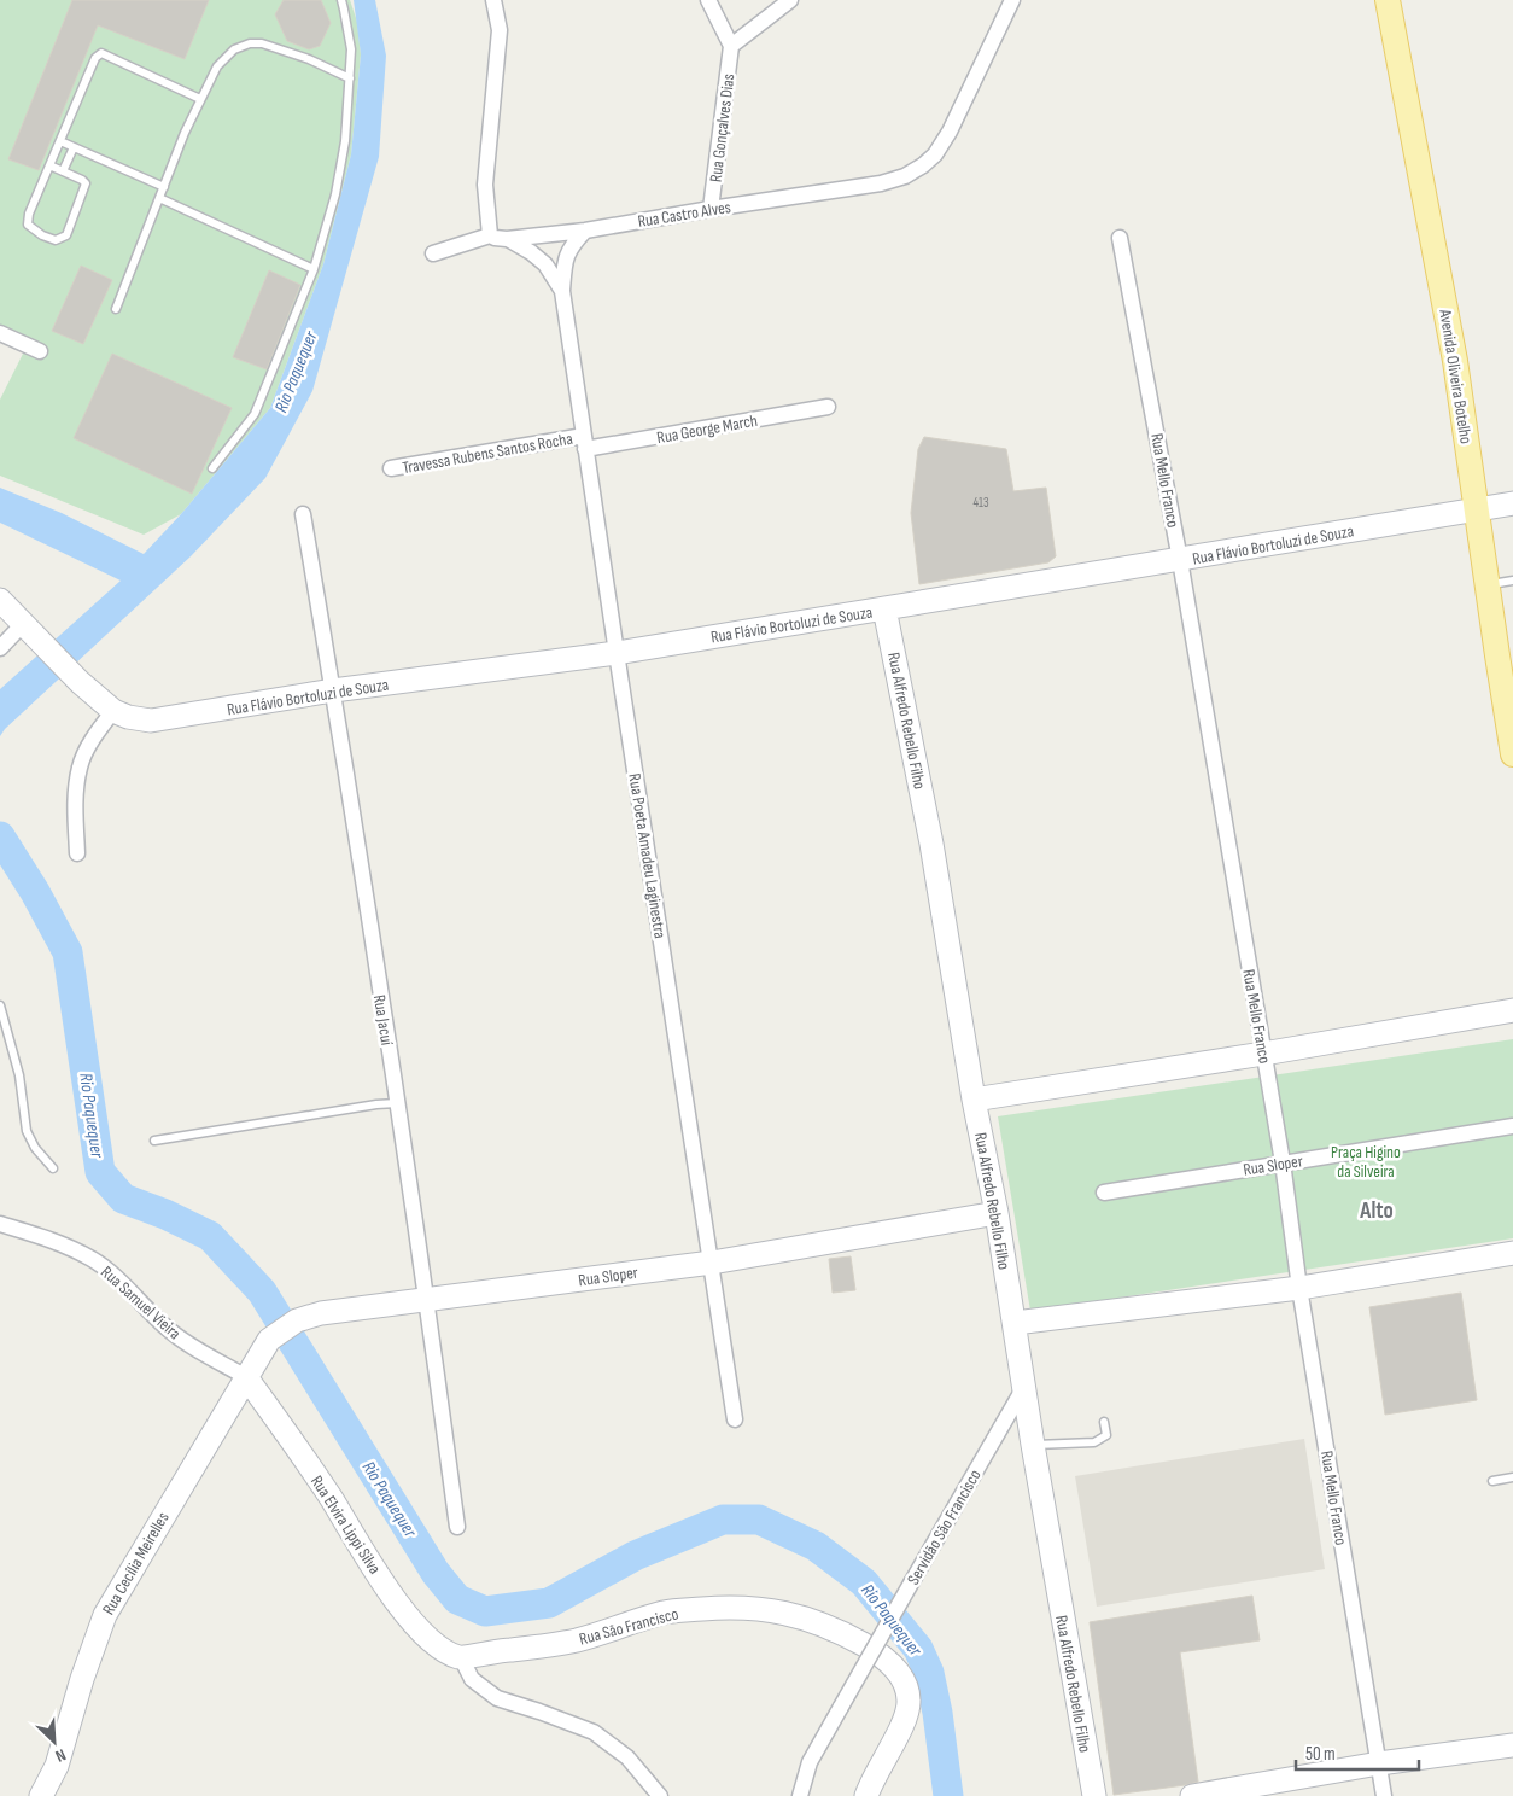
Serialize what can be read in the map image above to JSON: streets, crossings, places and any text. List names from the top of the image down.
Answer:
{
  "streets": {
    "main road": ["Avenida Oliveira Botelho"],
    "street": [
      "Rua Gonçalves Dias",
      "Rua Castro Alves",
      "Rua George March",
      "Travessa Rubens Santos Rocha",
      "Rua Mello Franco",
      "Rua Flávio Bortoluzi de Souza",
      "Rua Alfredo Rebello Filho",
      "Rua Poeta Amadeu Laginestra",
      "Rua Jacuí",
      "Rua Sloper",
      "Rua Samuel Vieira",
      "Rua Elvira Lippi Silva",
      "Servidão São Francisco",
      "Rua Cecília Meirelles",
      "Rua São Francisco"
    ]
  },
  "crossings": [
    ["Rua Gonçalves Dias", "Rua Castro Alves"],
    ["Rua Castro Alves", "Rua Poeta Amadeu Laginestra"],
    ["Avenida Oliveira Botelho", "Rua Flávio Bortoluzi de Souza"],
    ["Rua George March", "Travessa Rubens Santos Rocha"],
    ["Rua George March", "Rua Poeta Amadeu Laginestra"],
    ["Travessa Rubens Santos Rocha", "Rua Poeta Amadeu Laginestra"],
    ["Rua Mello Franco", "Rua Flávio Bortoluzi de Souza"],
    ["Rua Mello Franco", "Rua Sloper"],
    ["Rua Flávio Bortoluzi de Souza", "Rua Alfredo Rebello Filho"],
    ["Rua Flávio Bortoluzi de Souza", "Rua Poeta Amadeu Laginestra"],
    ["Rua Flávio Bortoluzi de Souza", "Rua Jacuí"],
    ["Rua Alfredo Rebello Filho", "Rua Sloper"],
    ["Rua Alfredo Rebello Filho", "Servidão São Francisco"],
    ["Rua Poeta Amadeu Laginestra", "Rua Sloper"],
    ["Rua Jacuí", "Rua Sloper"],
    ["Rua Sloper", "Rua Samuel Vieira"],
    ["Rua Sloper", "Rua Elvira Lippi Silva"],
    ["Rua Sloper", "Rua Cecília Meirelles"],
    ["Rua Samuel Vieira", "Rua Elvira Lippi Silva"],
    ["Rua Samuel Vieira", "Rua Cecília Meirelles"],
    ["Rua Elvira Lippi Silva", "Rua Cecília Meirelles"],
    ["Rua Elvira Lippi Silva", "Rua São Francisco"]
  ],
  "districts": ["Alto"],
  "water": ["Rio Paquequer"],
  "parks": ["Praça Higino da Silveira"],
  "house_numbers": ["413"],
  "scale_bar": "50 m",
  "north": "bottom right"
}
